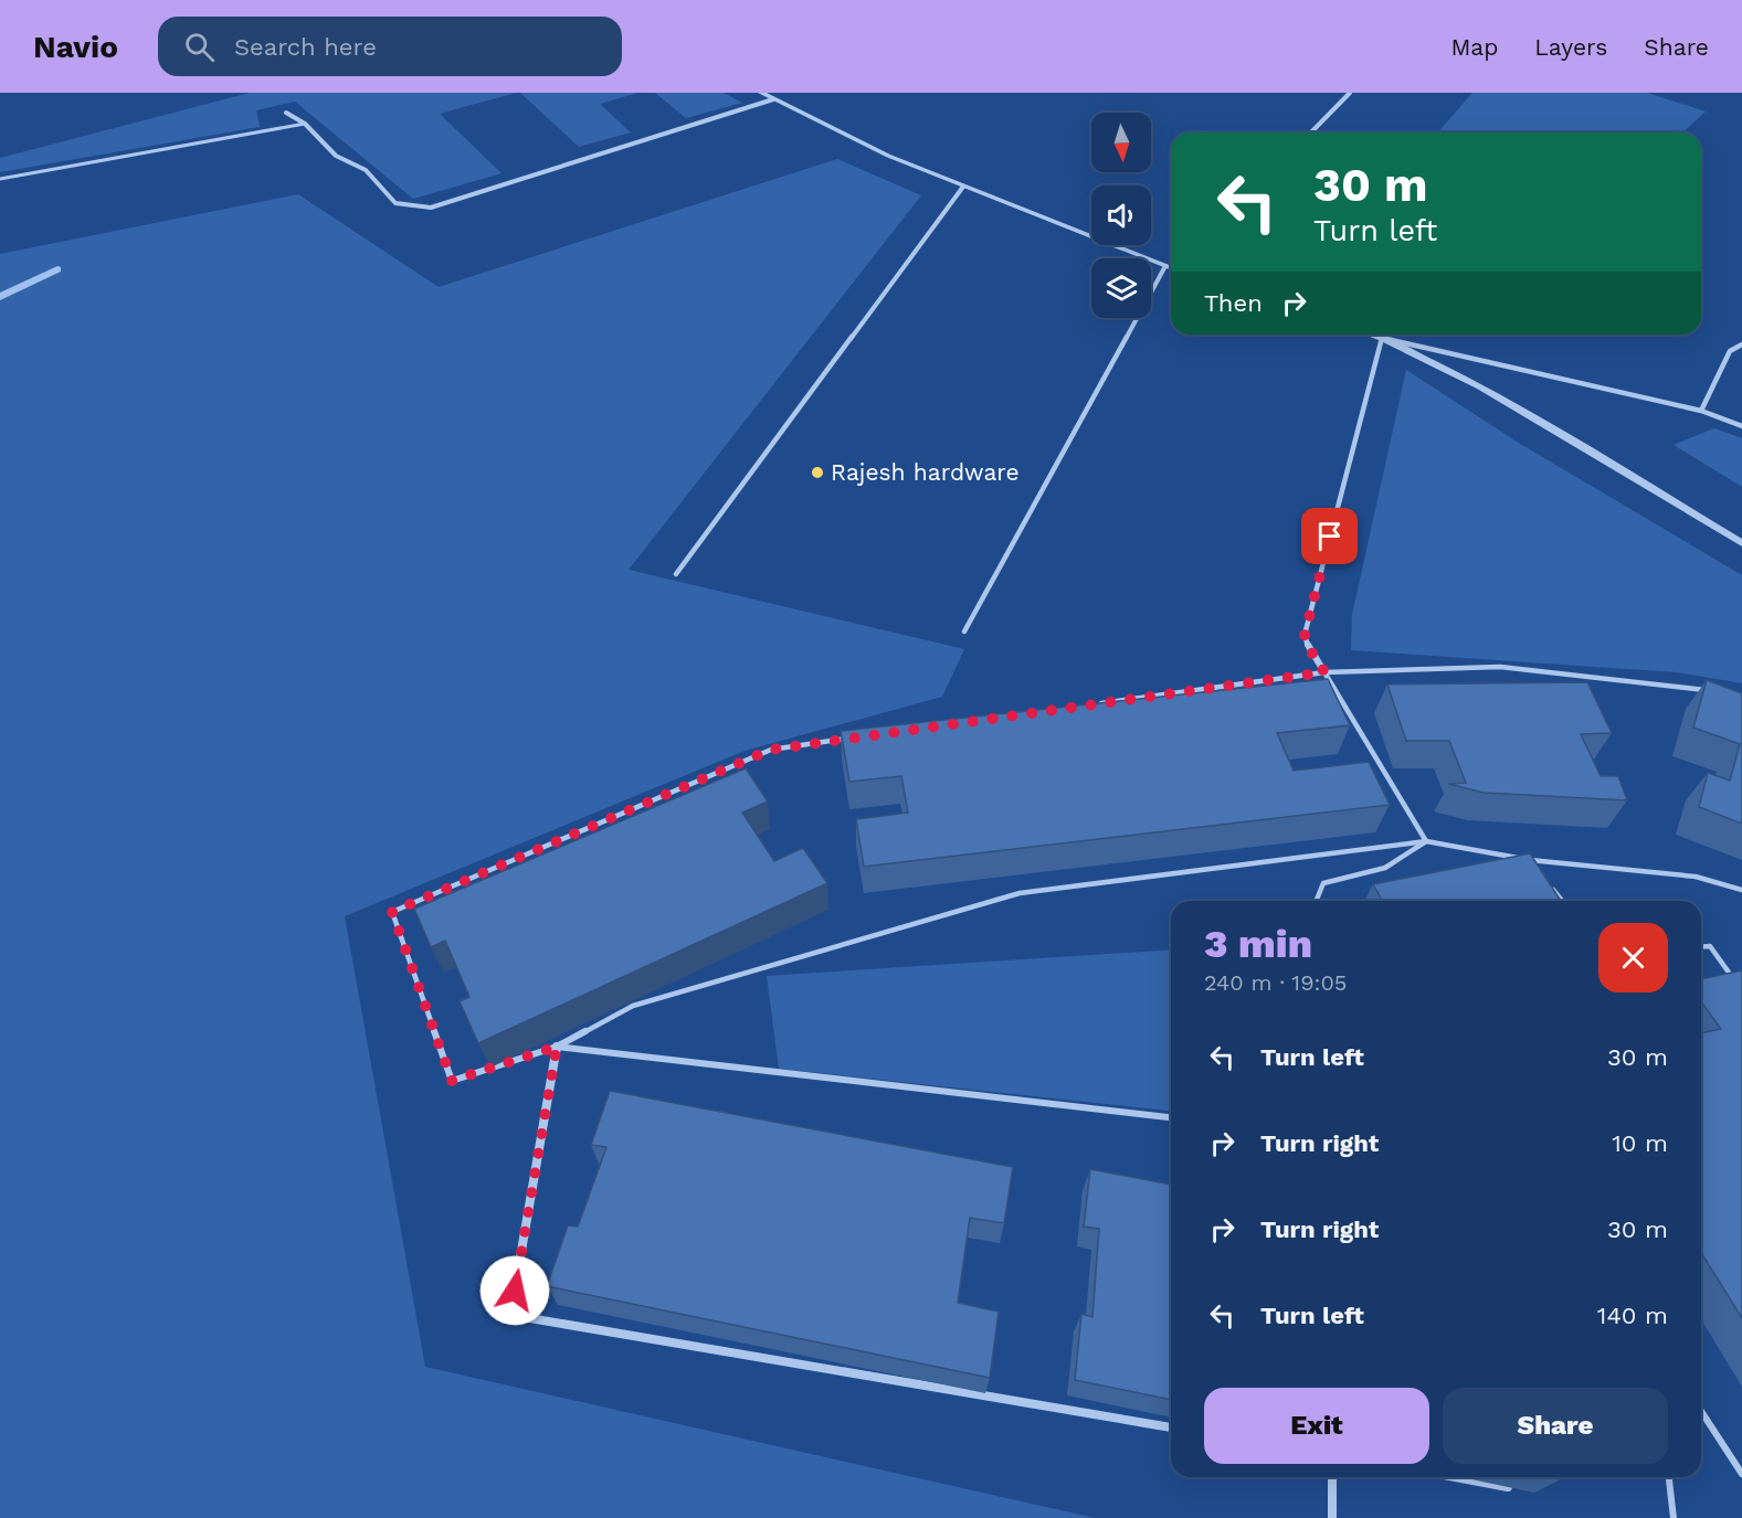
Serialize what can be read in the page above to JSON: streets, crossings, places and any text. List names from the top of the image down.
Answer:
{
  "places": ["Rajesh hardware"],
  "north": "bottom",
  "page": {
    "header": "Navio",
    "search": "Search here",
    "nav": ["Map", "Layers", "Share"],
    "turn": ["30 m", "Turn left"],
    "then": "Then",
    "heading": ["3 min", "240 m · 19:05"],
    "list": [
      {
        "name": "Turn left",
        "value": "30 m"
      },
      {
        "name": "Turn right",
        "value": "10 m"
      },
      {
        "name": "Turn right",
        "value": "30 m"
      },
      {
        "name": "Turn left",
        "value": "140 m"
      }
    ],
    "buttons": ["Exit", "Share"]
  }
}
